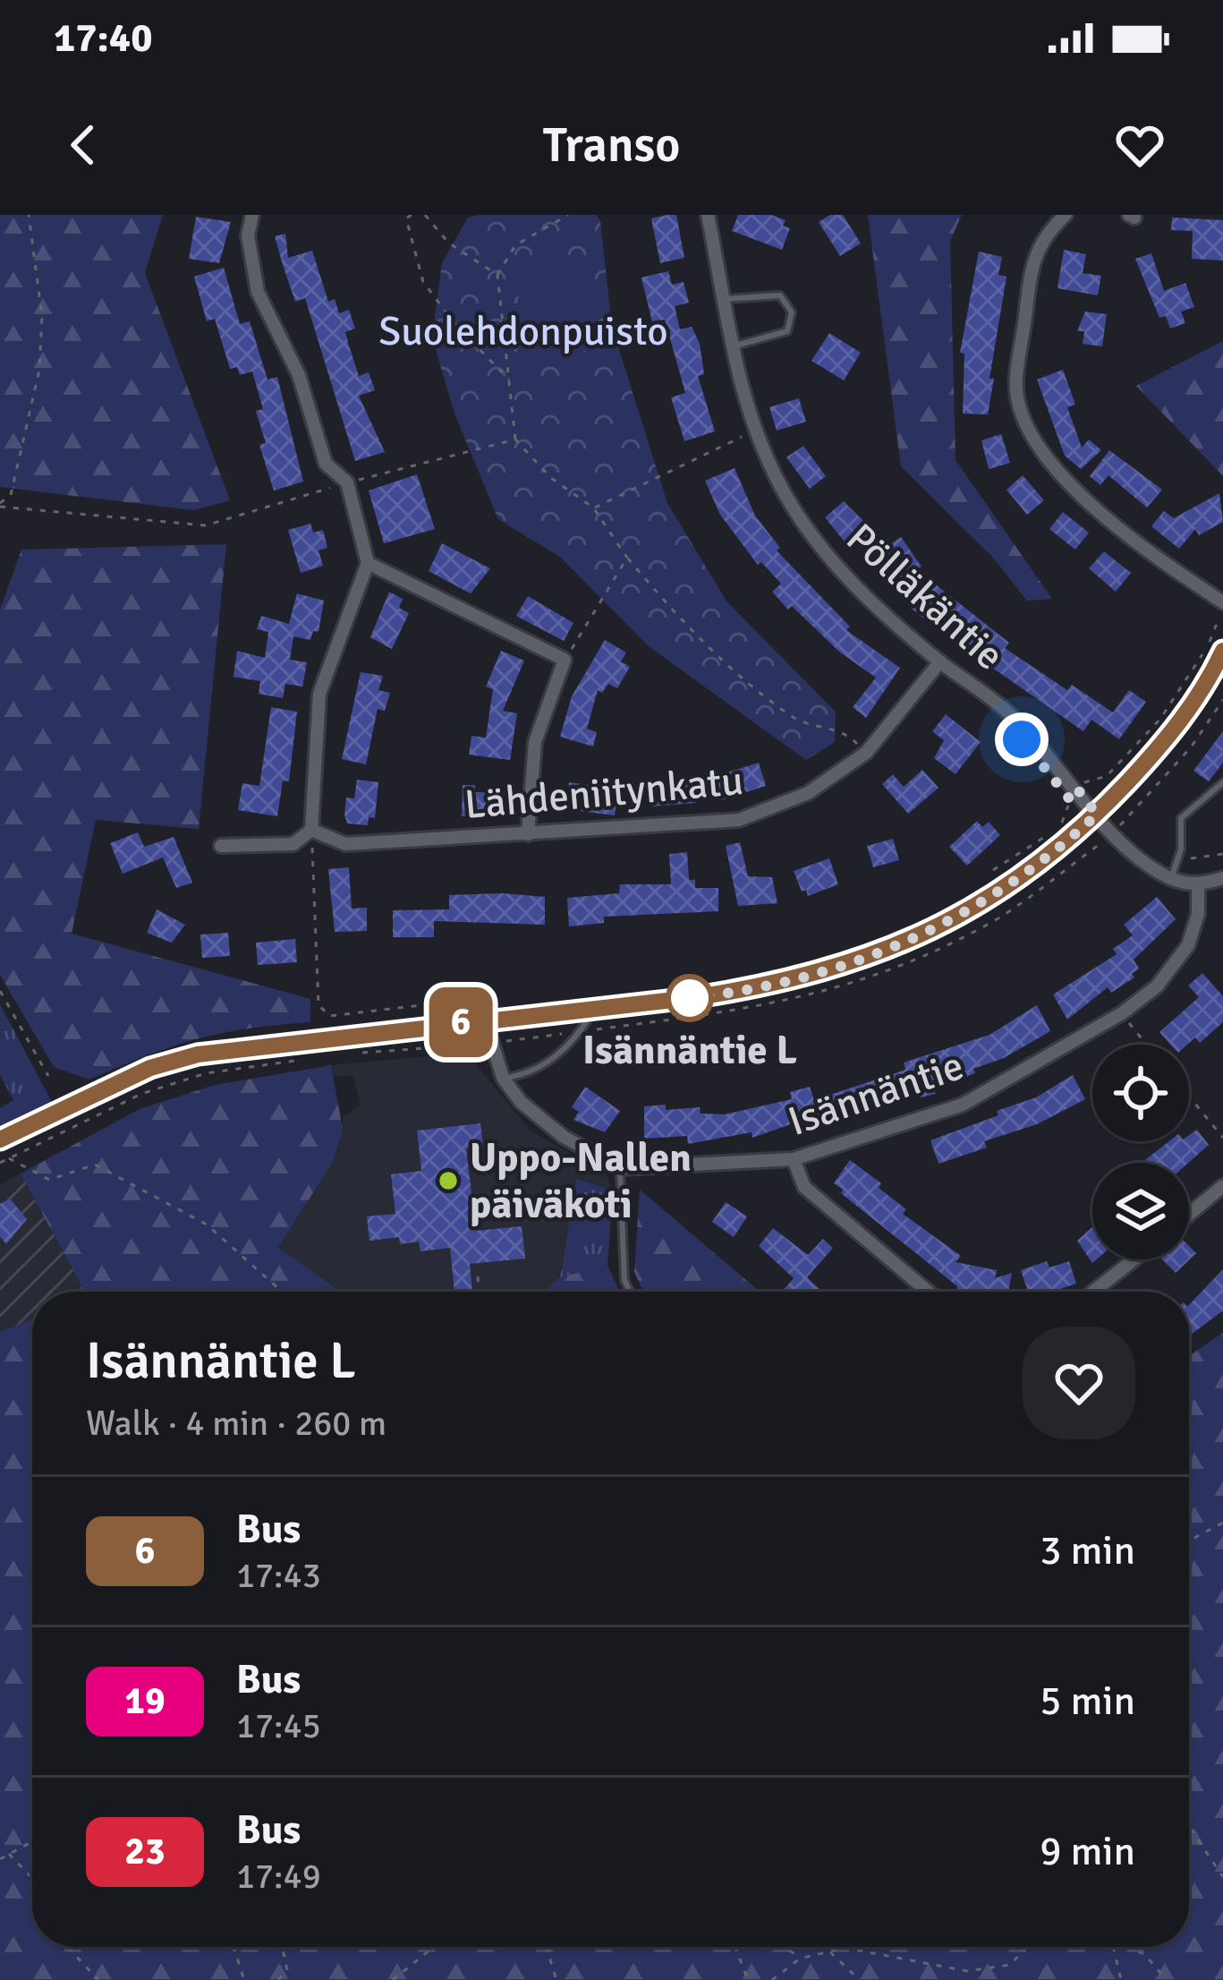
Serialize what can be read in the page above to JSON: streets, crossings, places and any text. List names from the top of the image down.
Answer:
{
  "streets": {
    "street": ["Pölläkäntie", "Lähdeniitynkatu", "Isännäntie"]
  },
  "crossings": [
    ["Pölläkäntie", "Lähdeniitynkatu"]
  ],
  "parks": ["Suolehdonpuisto"],
  "places": ["Isännäntie L", "Uppo-Nallen päiväkoti"],
  "lines": ["bus line 6"],
  "page": {
    "status": "17:40",
    "header": "Transo",
    "on_map": "6",
    "heading": ["Isännäntie L", "Walk · 4 min · 260 m"],
    "list": [
      {
        "mark": "6",
        "name": "Bus",
        "note": "17:43",
        "value": "3 min"
      },
      {
        "mark": "19",
        "name": "Bus",
        "note": "17:45",
        "value": "5 min"
      },
      {
        "mark": "23",
        "name": "Bus",
        "note": "17:49",
        "value": "9 min"
      }
    ]
  }
}
